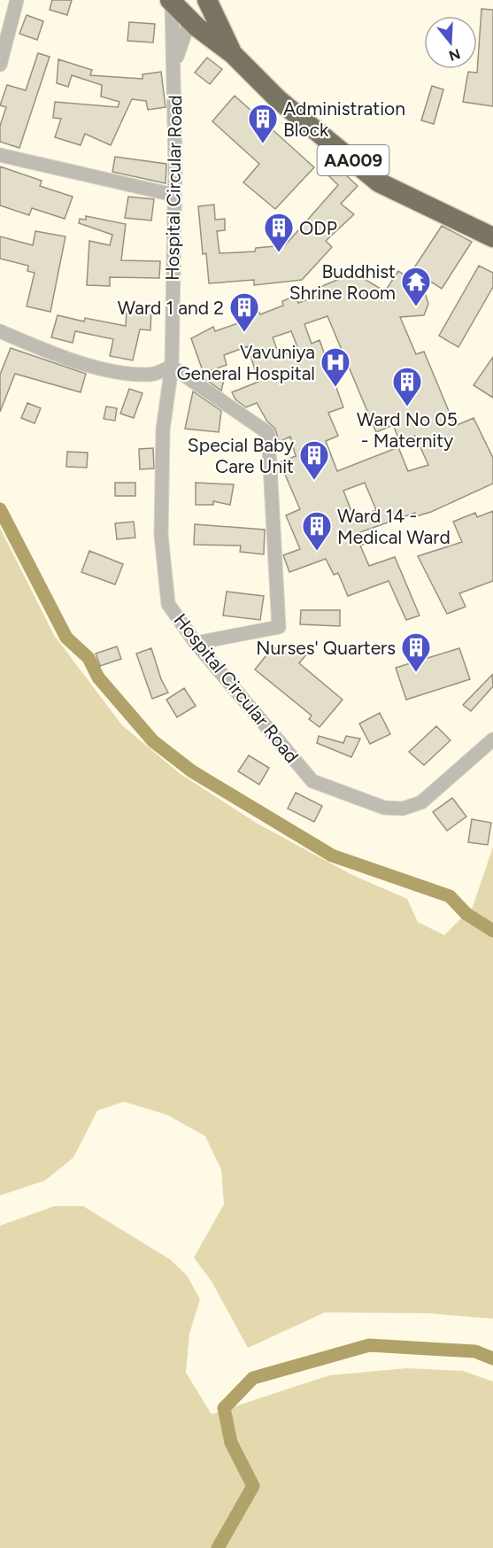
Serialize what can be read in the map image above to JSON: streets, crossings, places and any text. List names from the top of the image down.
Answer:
{
  "streets": {
    "highway": ["AA009", "Hospital Circular Road"]
  },
  "crossings": [
    ["AA009", "Hospital Circular Road"]
  ],
  "places": {
    "building": [
      "Administration Block",
      "ODP",
      "Ward 1 and 2",
      "Ward No 05 - Maternity",
      "Special Baby Care Unit",
      "Ward 14 - Medical Ward",
      "Nurses' Quarters"
    ],
    "temple": ["Buddhist Shrine Room"],
    "hospital": ["Vavuniya General Hospital"]
  },
  "north": "bottom"
}
